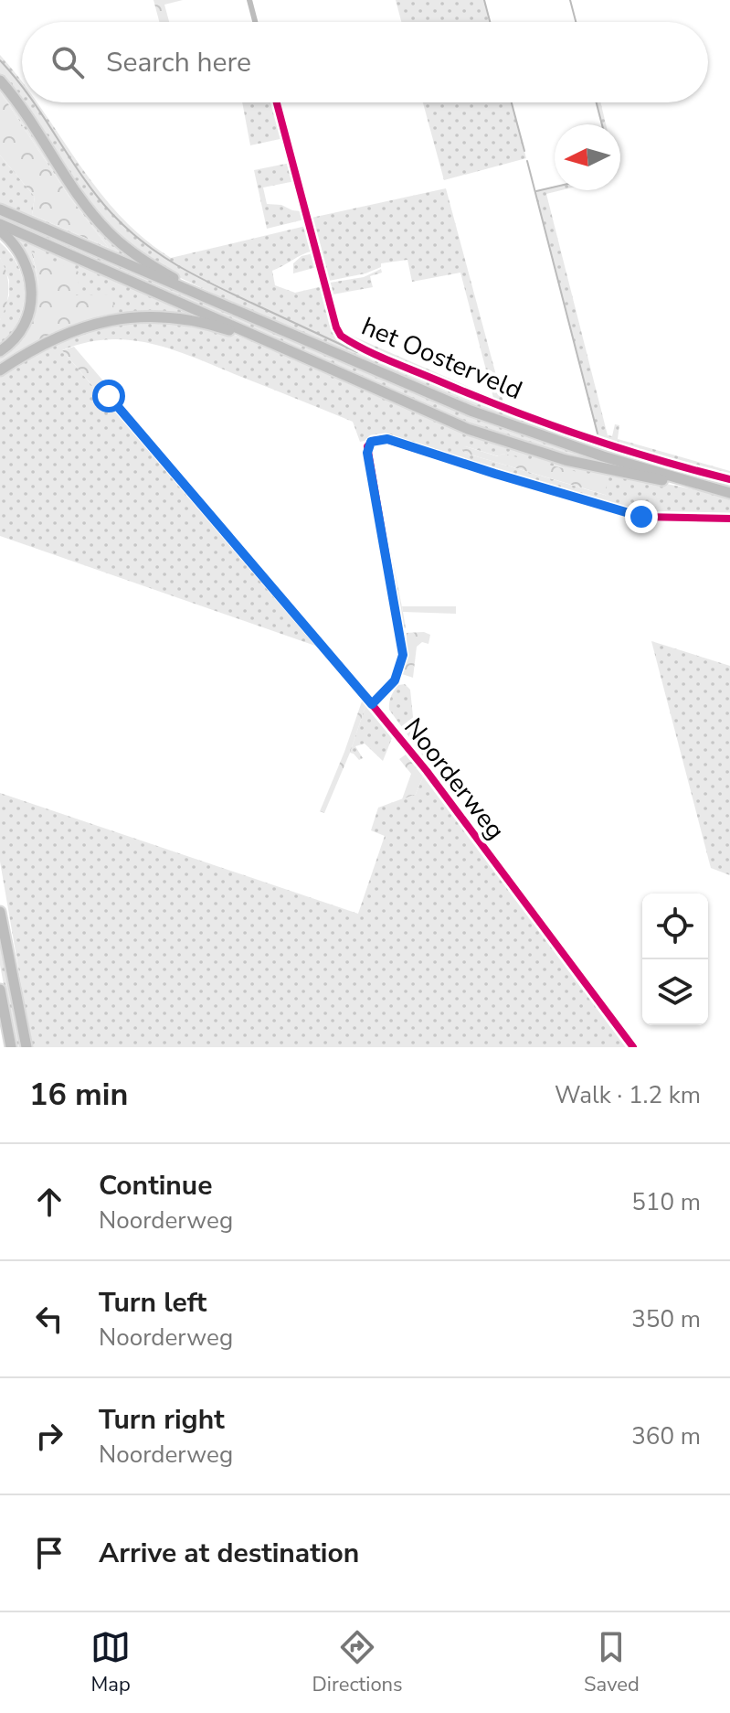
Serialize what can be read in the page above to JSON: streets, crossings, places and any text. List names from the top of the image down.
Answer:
{
  "streets": {
    "street": ["het Oosterveld", "Noorderweg"]
  },
  "north": "left",
  "page": {
    "search": "Search here",
    "heading": ["16 min", "Walk · 1.2 km"],
    "list": [
      ["Continue", "Noorderweg", "510 m"],
      ["Turn left", "Noorderweg", "350 m"],
      ["Turn right", "Noorderweg", "360 m"],
      "Arrive at destination"
    ],
    "nav": ["Map", "Directions", "Saved"]
  }
}
